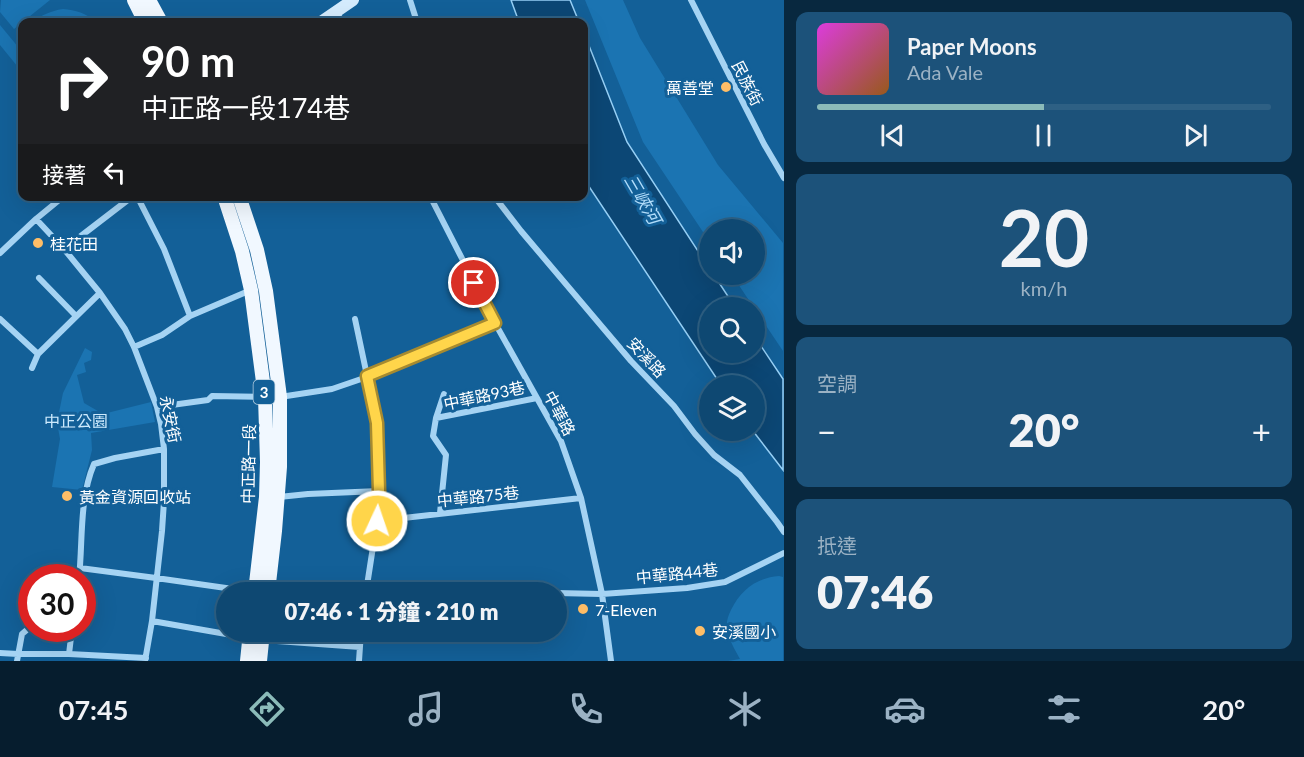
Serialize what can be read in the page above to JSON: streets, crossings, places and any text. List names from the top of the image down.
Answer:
{
  "streets": {
    "main road": ["3", "中正路一段"],
    "street": [
      "民族街",
      "安溪路",
      "中華路93巷",
      "中華路",
      "永安街",
      "中華路75巷",
      "中華路44巷"
    ]
  },
  "crossings": [
    ["中華路93巷", "中華路"],
    ["中華路", "中華路75巷"],
    ["中華路", "中華路44巷"]
  ],
  "water": ["三峽河"],
  "parks": ["中正公園"],
  "places": [
    "萬善堂",
    "桂花田",
    "黃金資源回收站",
    "7-Eleven",
    "安溪國小"
  ],
  "page": {
    "turn": ["90 m", "中正路一段174巷"],
    "song": ["Paper Moons", "Ada Vale"],
    "then": "接著",
    "tile": [
      ["20", "km/h"],
      "空調",
      ["抵達", "07:46"]
    ],
    "heat": ["−", "20°", "+"],
    "limit": "30",
    "trip": "07:46 · 1 分鐘 · 210 m",
    "tabs": ["07:45", "20°"]
  }
}
